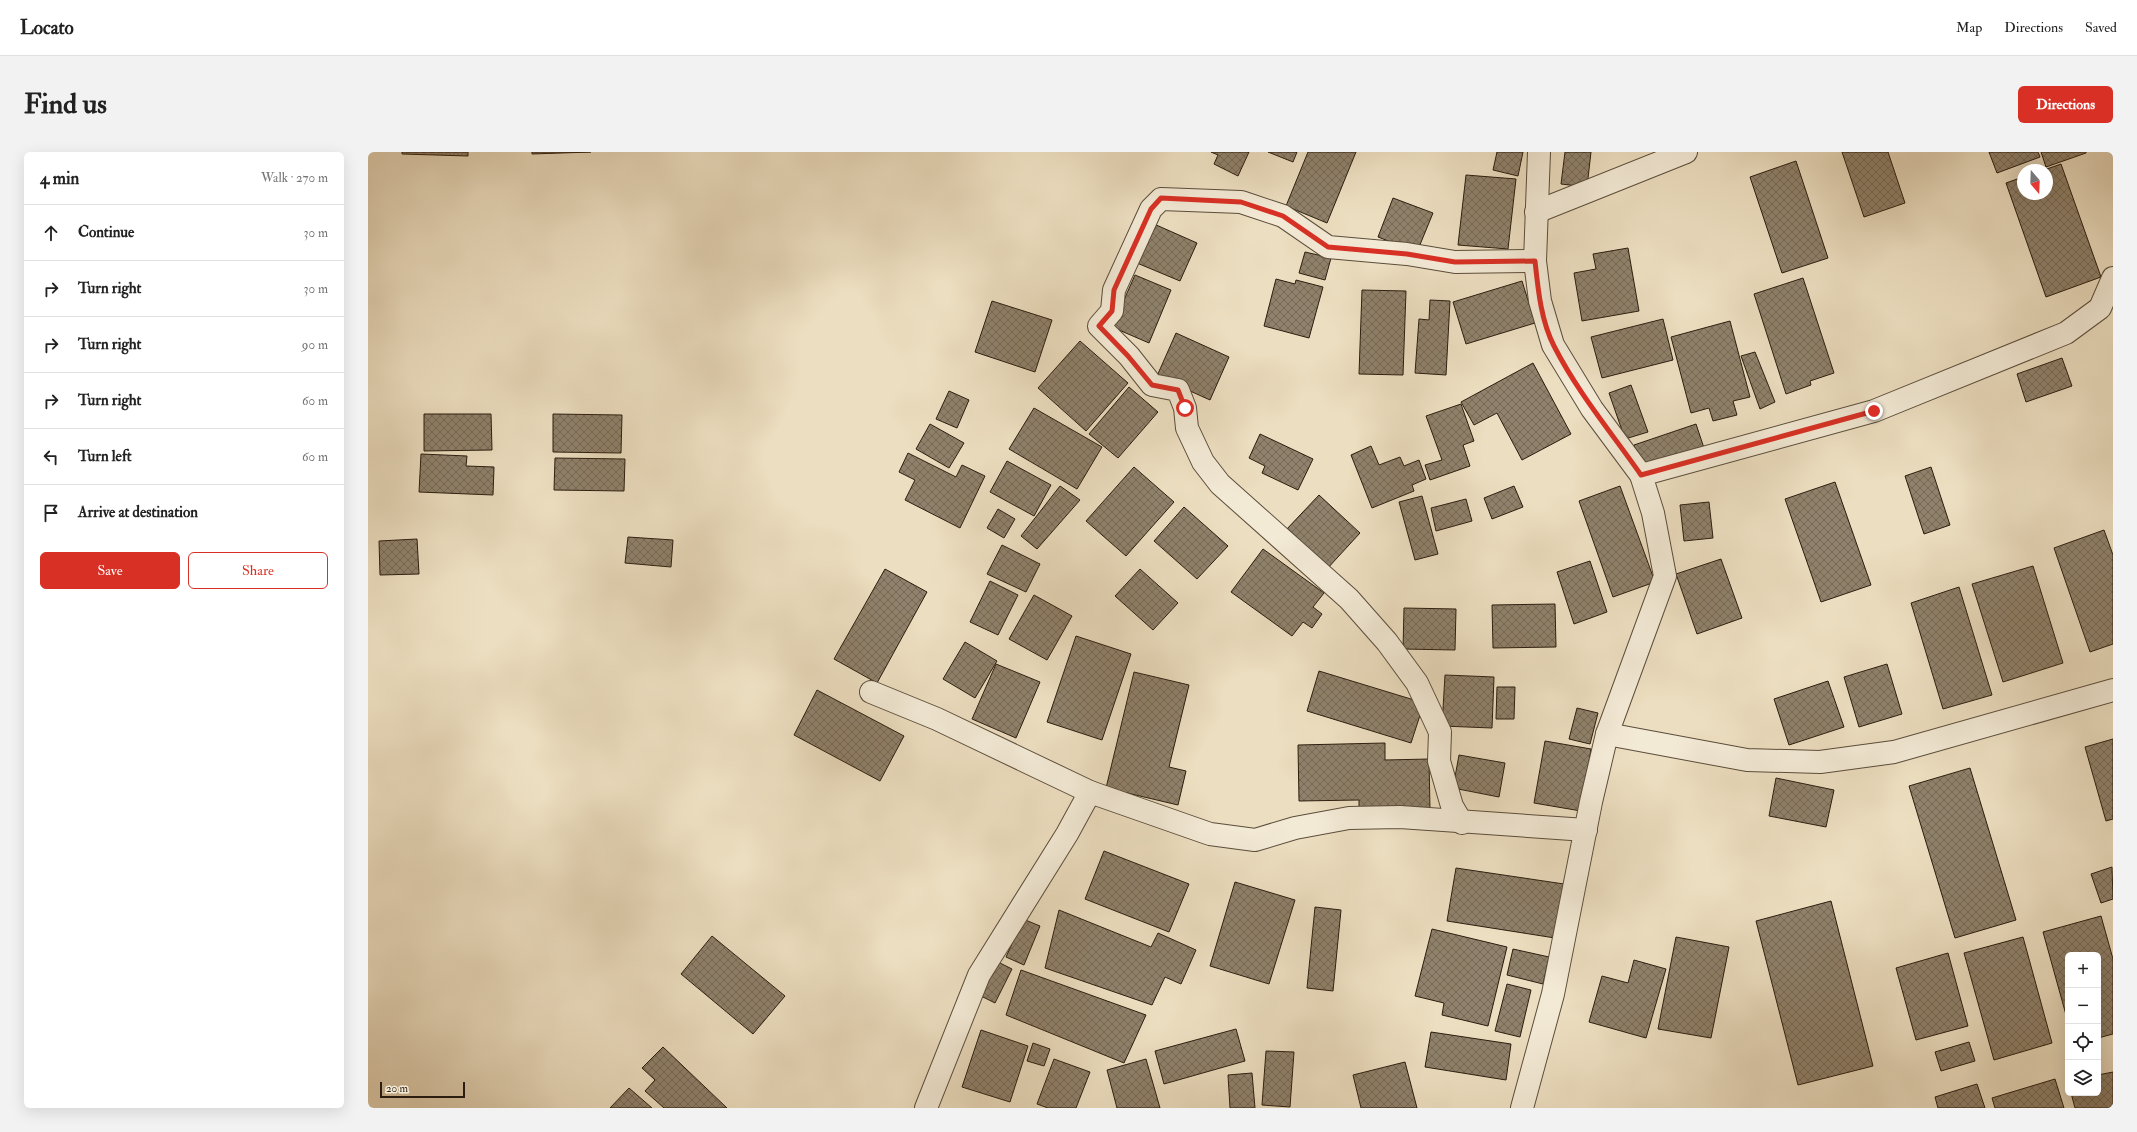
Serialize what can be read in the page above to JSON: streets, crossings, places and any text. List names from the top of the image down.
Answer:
{
  "scale_bar": "20 m",
  "north": "bottom",
  "page": {
    "header": "Locato",
    "nav": ["Map", "Directions", "Saved"],
    "buttons": [
      "Directions",
      ["Save", "Share"]
    ],
    "title": "Find us",
    "heading": ["4 min", "Walk · 270 m"],
    "list": [
      ["Continue", "30 m"],
      ["Turn right", "30 m"],
      ["Turn right", "90 m"],
      ["Turn right", "60 m"],
      ["Turn left", "60 m"],
      "Arrive at destination"
    ],
    "map_buttons": ["+", "−"],
    "scale": "20 m"
  }
}
